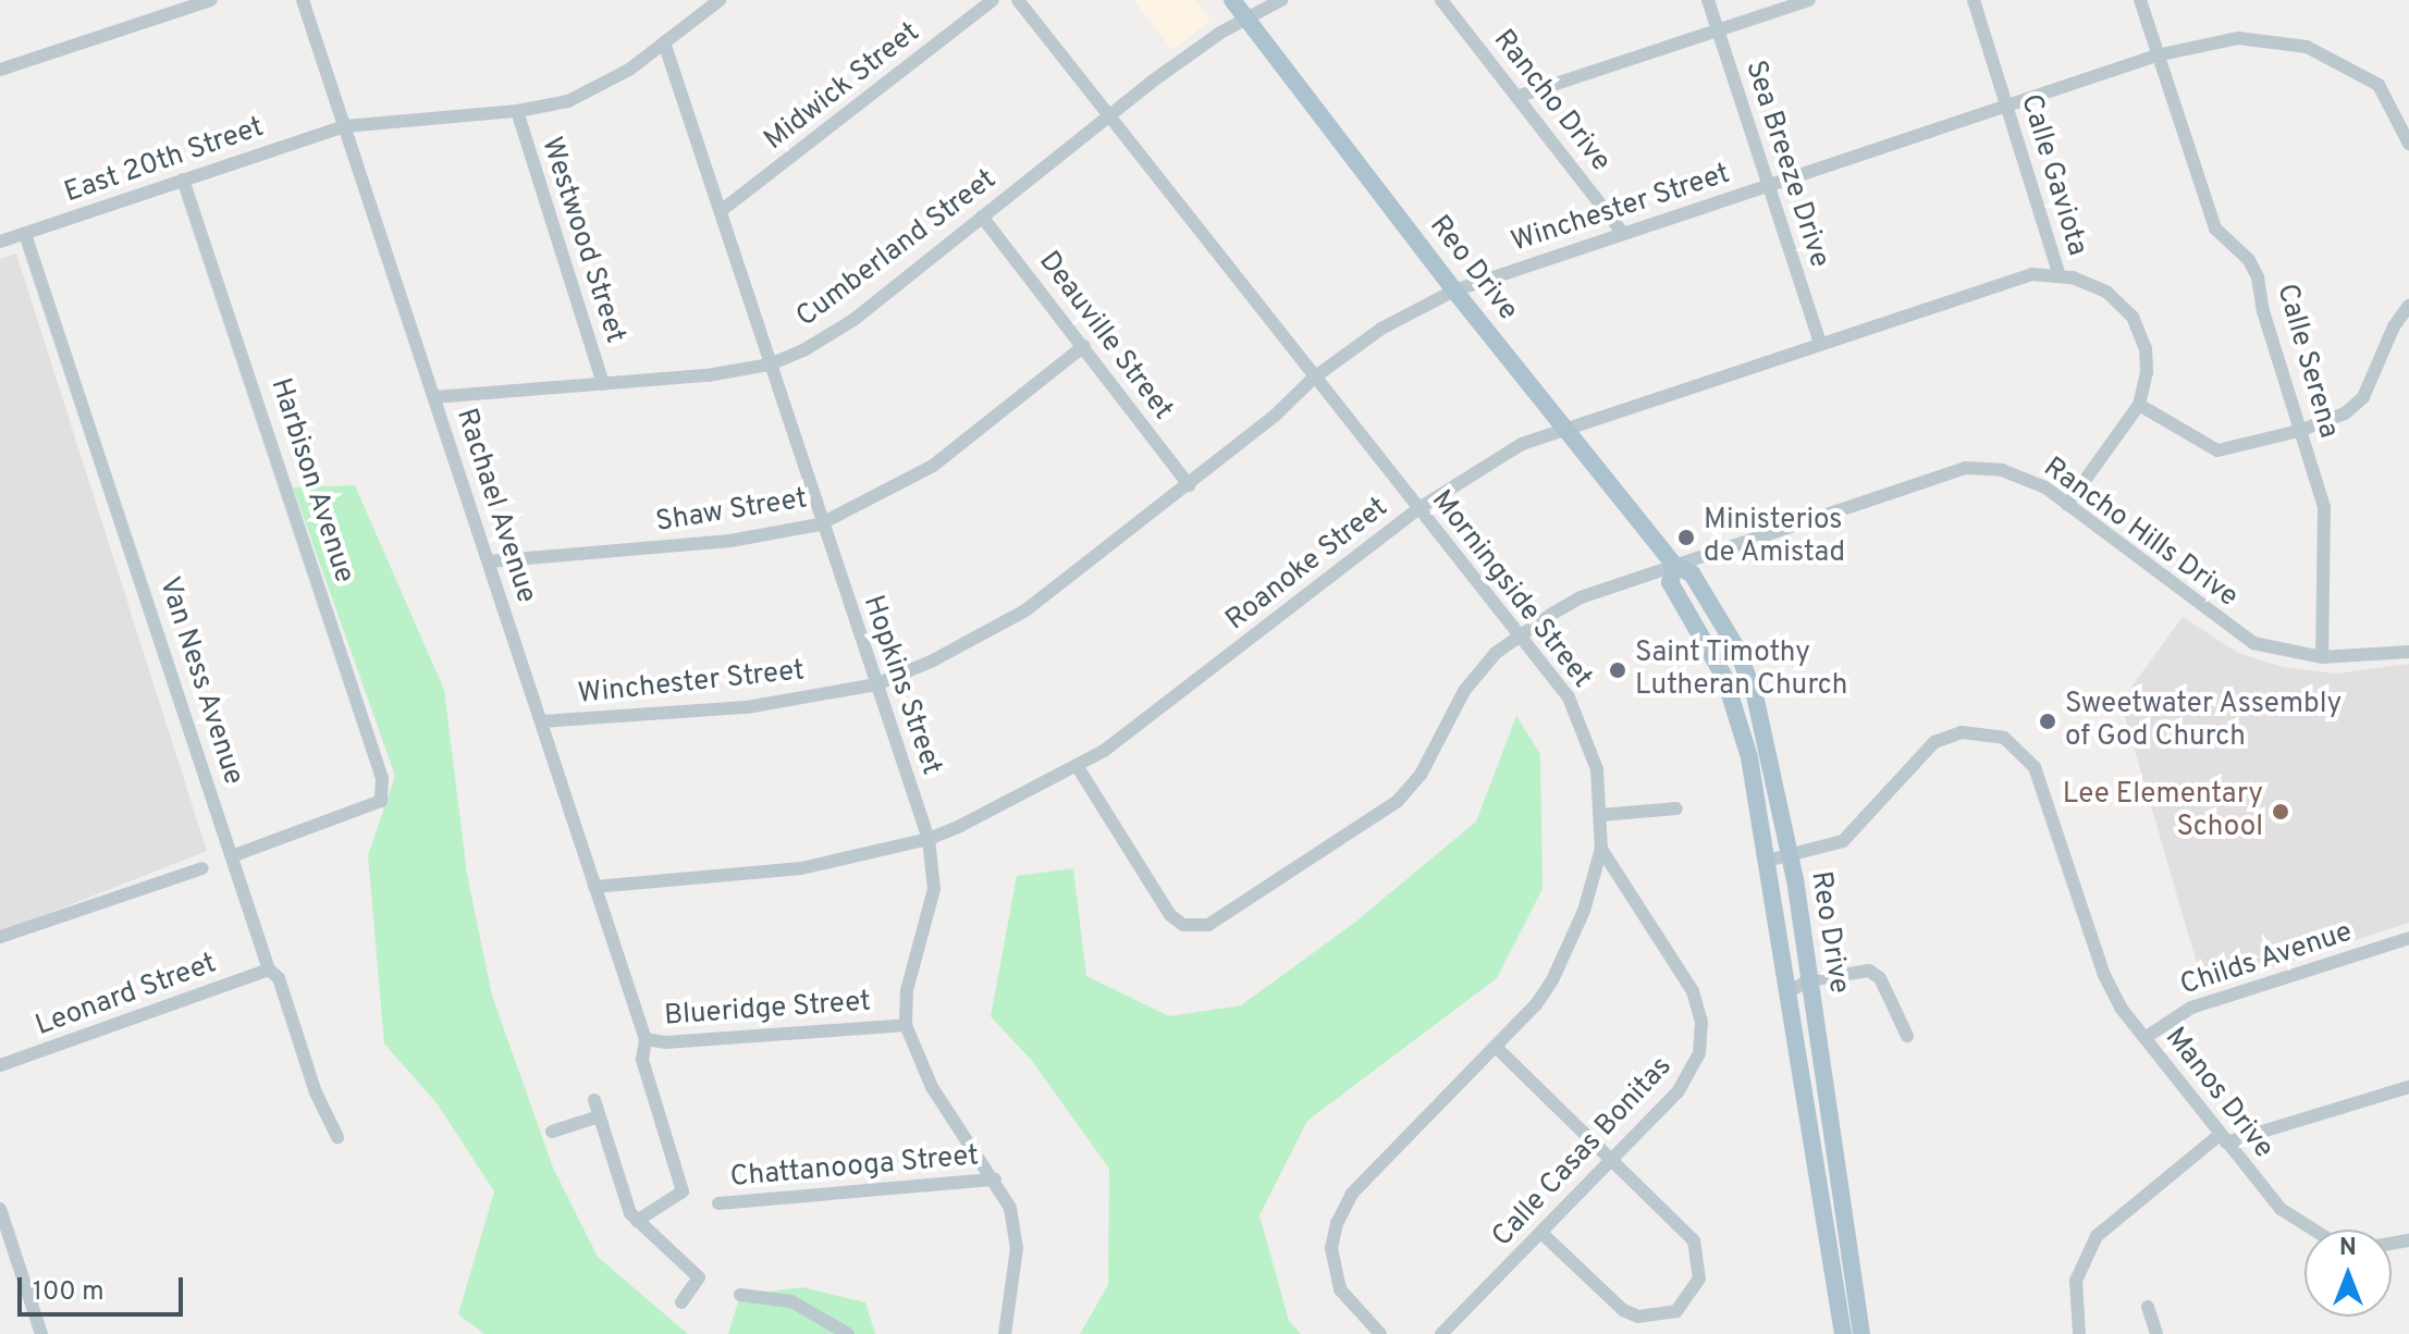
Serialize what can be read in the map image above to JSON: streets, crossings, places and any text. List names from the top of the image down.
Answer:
{
  "streets": {
    "main road": ["Reo Drive"],
    "street": [
      "Midwick Street",
      "Rancho Drive",
      "East 20th Street",
      "Sea Breeze Drive",
      "Calle Gaviota",
      "Winchester Street",
      "Westwood Street",
      "Cumberland Street",
      "Deauville Street",
      "Calle Serena",
      "Harbison Avenue",
      "Rachael Avenue",
      "Shaw Street",
      "Rancho Hills Drive",
      "Roanoke Street",
      "Morningside Street",
      "Van Ness Avenue",
      "Hopkins Street",
      "Childs Avenue",
      "Leonard Street",
      "Blueridge Street",
      "Manos Drive",
      "Calle Casas Bonitas",
      "Chattanooga Street"
    ]
  },
  "crossings": [
    ["Midwick Street", "Hopkins Street"],
    ["Rancho Drive", "Winchester Street"],
    ["East 20th Street", "Westwood Street"],
    ["East 20th Street", "Harbison Avenue"],
    ["East 20th Street", "Rachael Avenue"],
    ["East 20th Street", "Van Ness Avenue"],
    ["East 20th Street", "Hopkins Street"],
    ["Sea Breeze Drive", "Winchester Street"],
    ["Sea Breeze Drive", "Roanoke Street"],
    ["Calle Gaviota", "Winchester Street"],
    ["Calle Gaviota", "Rancho Hills Drive"],
    ["Calle Gaviota", "Roanoke Street"],
    ["Winchester Street", "Reo Drive"],
    ["Winchester Street", "Deauville Street"],
    ["Winchester Street", "Calle Serena"],
    ["Winchester Street", "Rachael Avenue"],
    ["Winchester Street", "Morningside Street"],
    ["Winchester Street", "Hopkins Street"],
    ["Westwood Street", "Cumberland Street"],
    ["Cumberland Street", "Reo Drive"],
    ["Cumberland Street", "Deauville Street"],
    ["Cumberland Street", "Rachael Avenue"],
    ["Cumberland Street", "Morningside Street"],
    ["Cumberland Street", "Hopkins Street"],
    ["Reo Drive", "Rancho Hills Drive"],
    ["Reo Drive", "Roanoke Street"],
    ["Reo Drive", "Manos Drive"],
    ["Deauville Street", "Shaw Street"],
    ["Calle Serena", "Rancho Hills Drive"],
    ["Harbison Avenue", "Van Ness Avenue"],
    ["Rachael Avenue", "Shaw Street"],
    ["Rachael Avenue", "Roanoke Street"],
    ["Rachael Avenue", "Blueridge Street"],
    ["Shaw Street", "Hopkins Street"],
    ["Rancho Hills Drive", "Roanoke Street"],
    ["Rancho Hills Drive", "Morningside Street"],
    ["Roanoke Street", "Morningside Street"],
    ["Roanoke Street", "Hopkins Street"],
    ["Morningside Street", "Calle Casas Bonitas"],
    ["Van Ness Avenue", "Leonard Street"],
    ["Hopkins Street", "Blueridge Street"],
    ["Hopkins Street", "Chattanooga Street"],
    ["Childs Avenue", "Manos Drive"]
  ],
  "places": [
    "Ministerios de Amistad",
    "Saint Timothy Lutheran Church",
    "Sweetwater Assembly of God Church",
    "Lee Elementary School"
  ],
  "scale_bar": "100 m",
  "north": "top"
}
